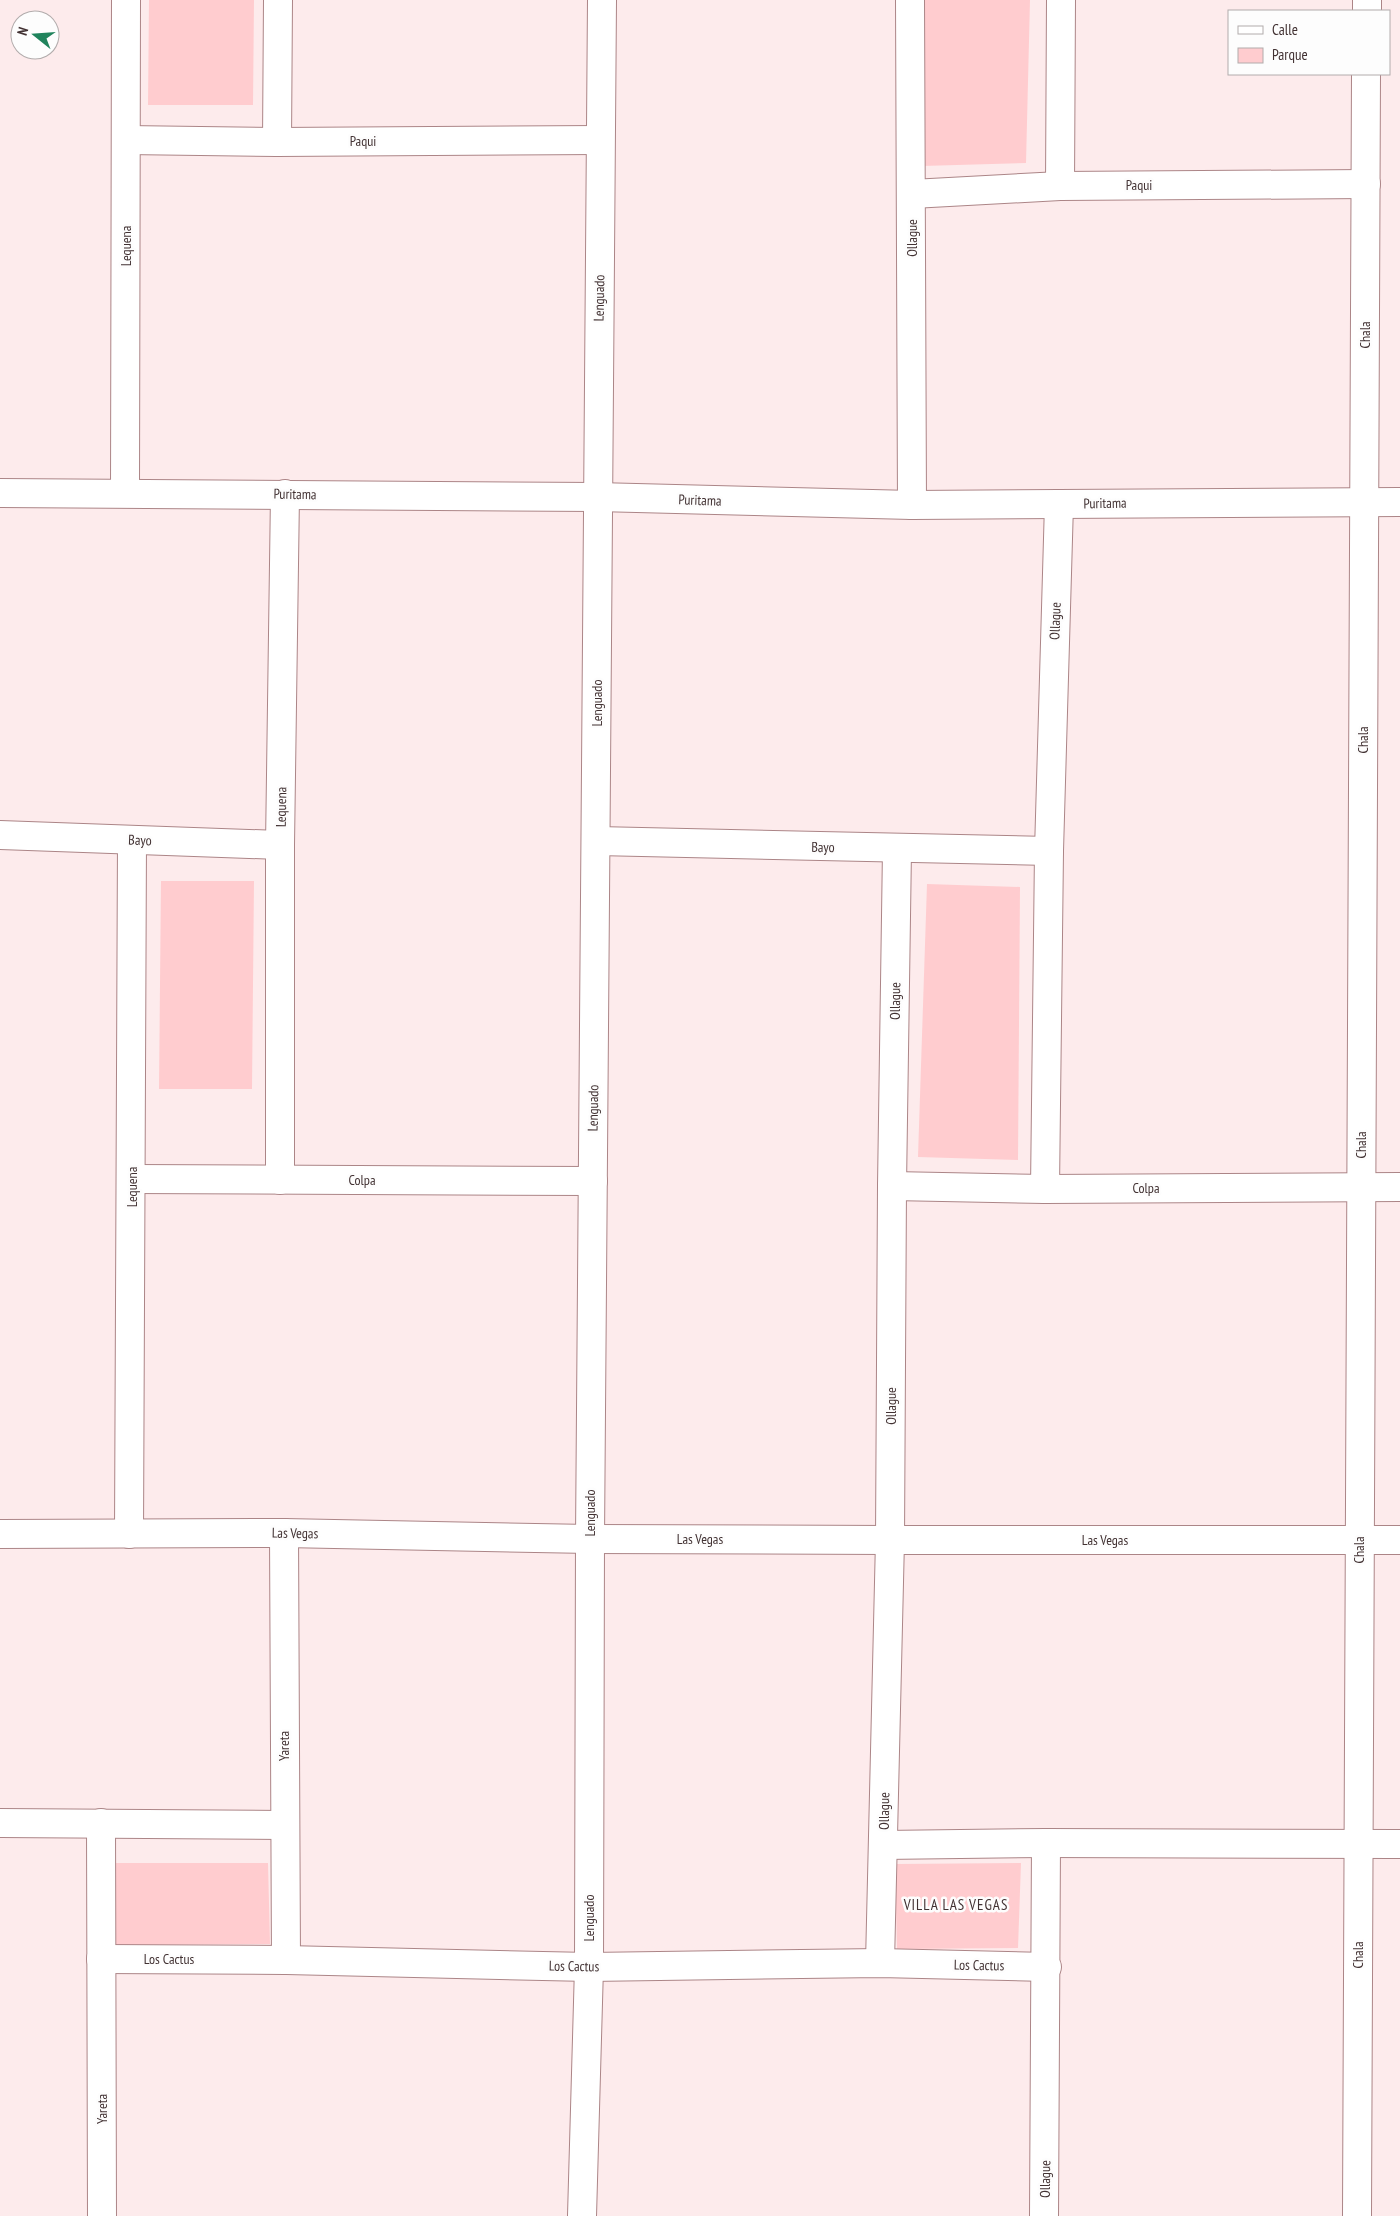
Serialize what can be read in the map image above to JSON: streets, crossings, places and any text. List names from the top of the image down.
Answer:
{
  "streets": {
    "street": [
      "Paqui",
      "Ollague",
      "Lequena",
      "Lenguado",
      "Chala",
      "Puritama",
      "Bayo",
      "Colpa",
      "Las Vegas",
      "Yareta",
      "Los Cactus"
    ]
  },
  "crossings": [
    ["Paqui", "Ollague"],
    ["Paqui", "Lequena"],
    ["Paqui", "Lenguado"],
    ["Paqui", "Chala"],
    ["Ollague", "Puritama"],
    ["Ollague", "Bayo"],
    ["Ollague", "Colpa"],
    ["Ollague", "Las Vegas"],
    ["Ollague", "Los Cactus"],
    ["Lequena", "Puritama"],
    ["Lequena", "Bayo"],
    ["Lequena", "Colpa"],
    ["Lequena", "Las Vegas"],
    ["Lenguado", "Puritama"],
    ["Lenguado", "Bayo"],
    ["Lenguado", "Colpa"],
    ["Lenguado", "Las Vegas"],
    ["Lenguado", "Los Cactus"],
    ["Chala", "Puritama"],
    ["Chala", "Colpa"],
    ["Chala", "Las Vegas"],
    ["Las Vegas", "Yareta"],
    ["Yareta", "Los Cactus"]
  ],
  "districts": ["VILLA LAS VEGAS"],
  "legend": ["Calle", "Parque"],
  "north": "left"
}
